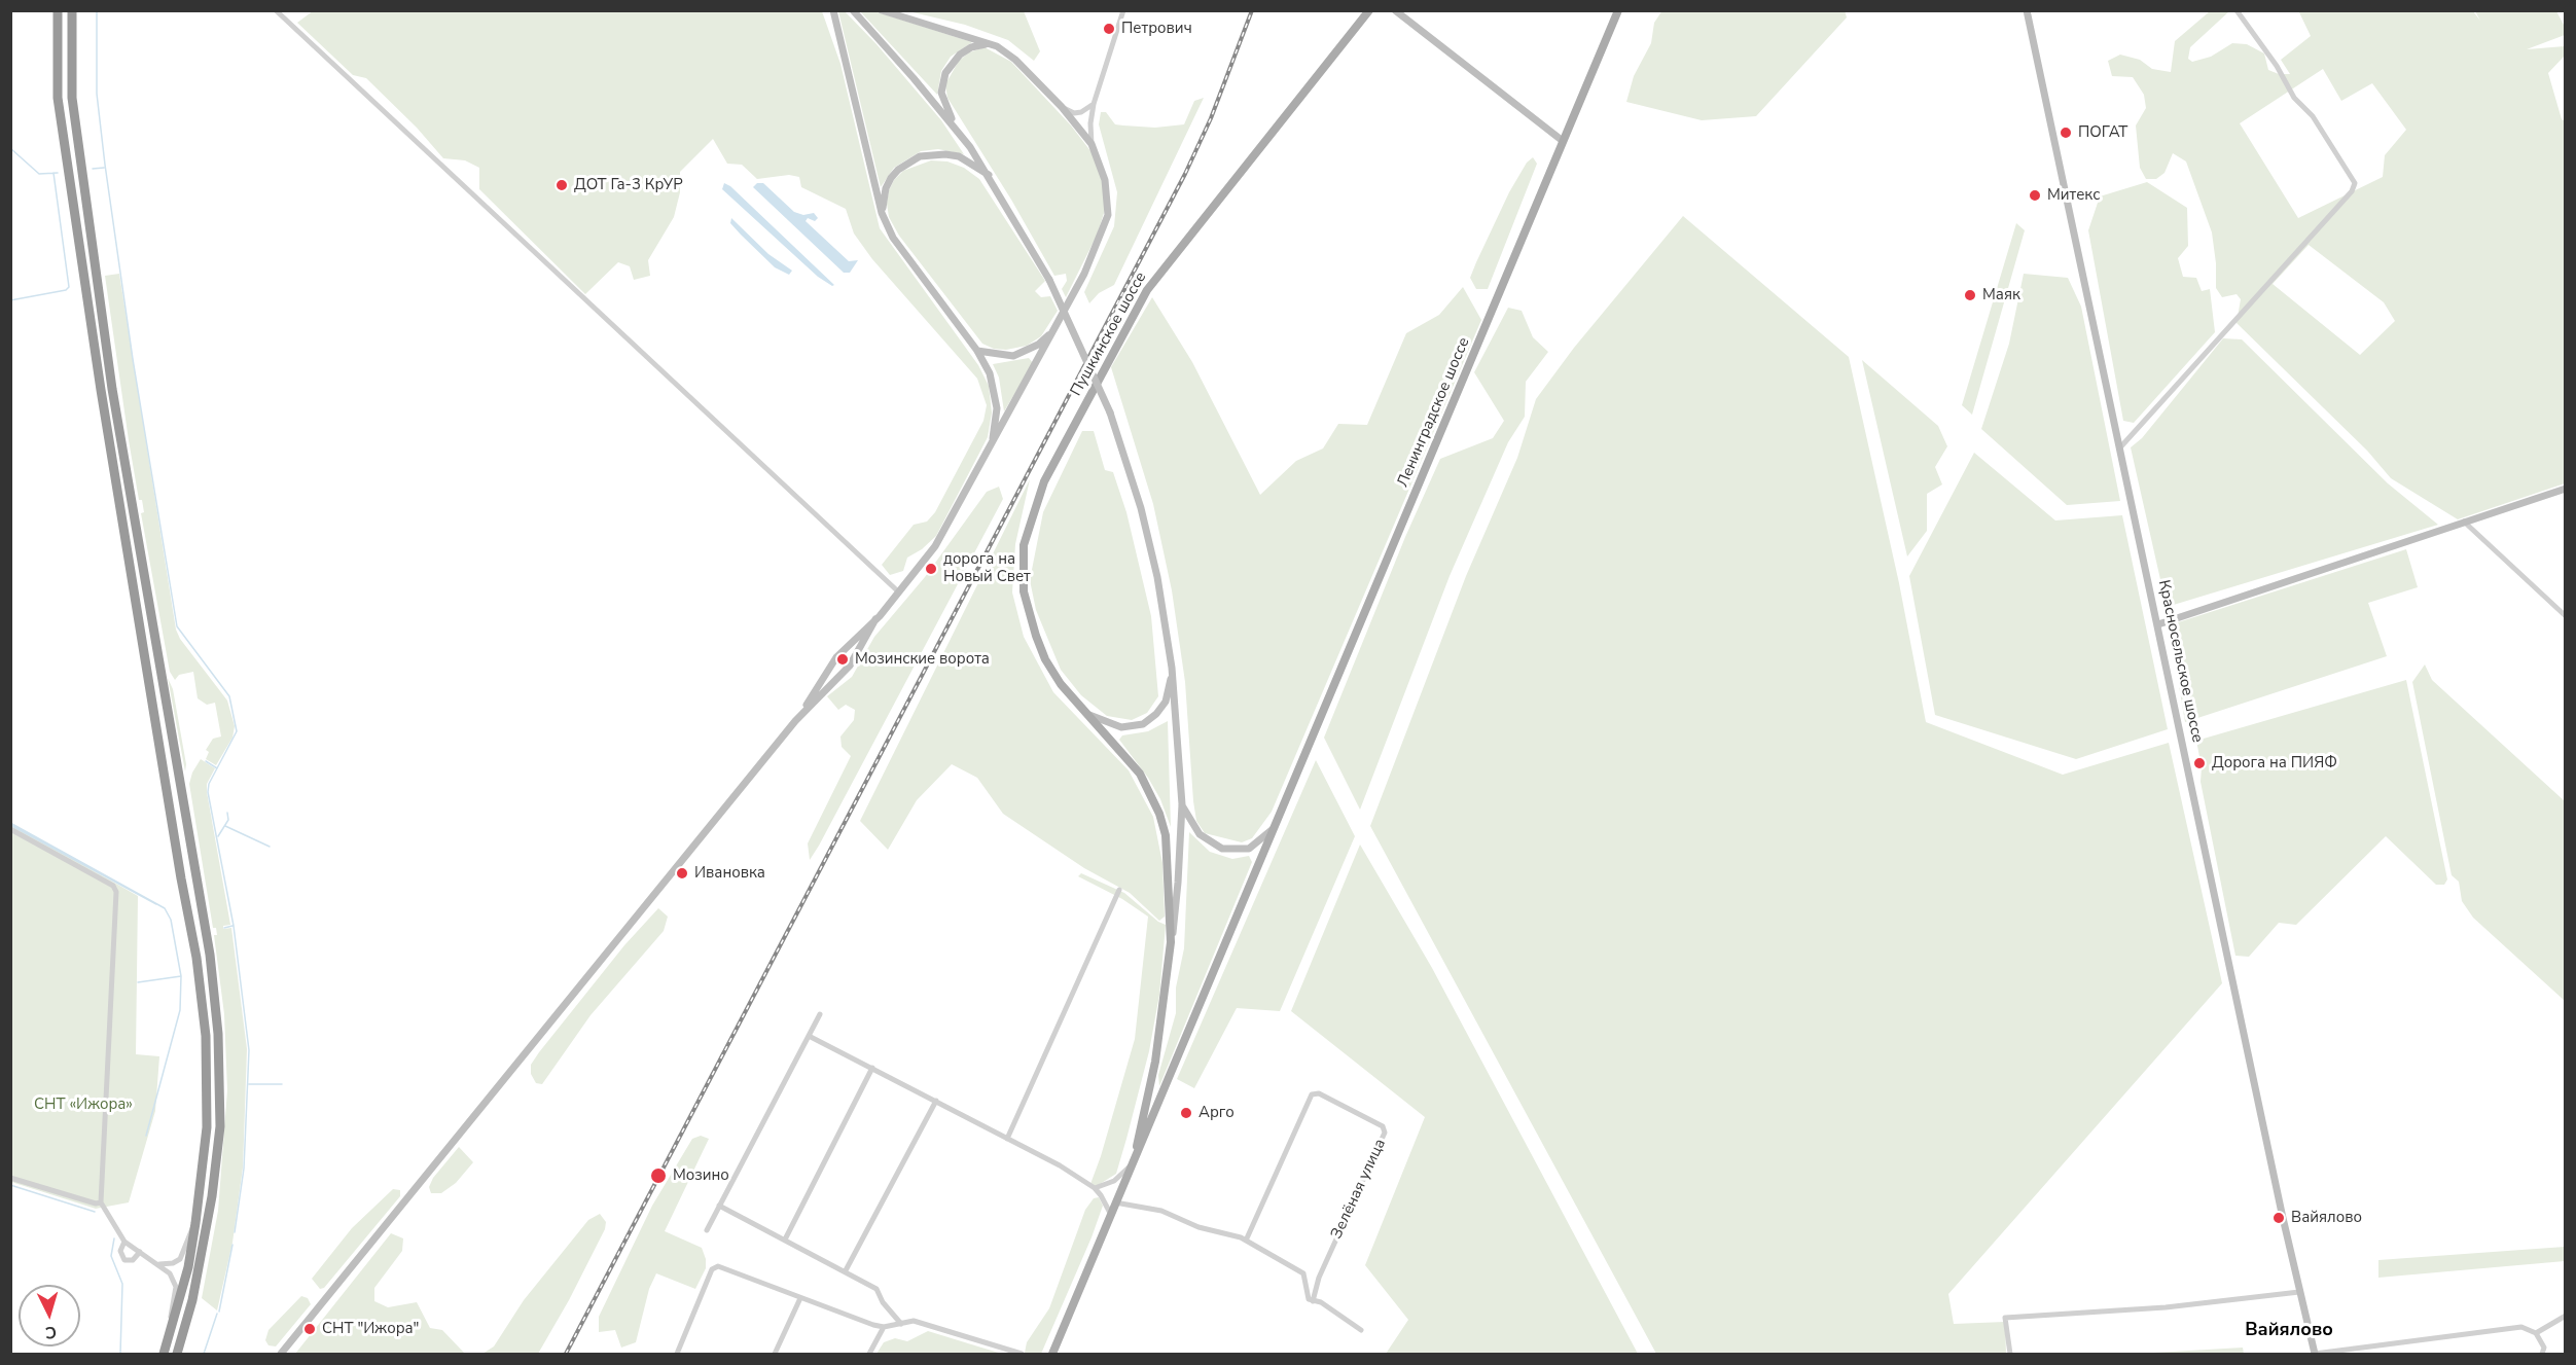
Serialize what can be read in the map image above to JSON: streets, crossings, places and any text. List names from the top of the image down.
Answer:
{
  "streets": {
    "main road": ["Пушкинское шоссе", "Ленинградское шоссе"],
    "street": ["Красносельское шоссе", "Зелёная улица"]
  },
  "crossings": [
    ["Пушкинское шоссе", "Ленинградское шоссе"]
  ],
  "districts": ["Вайялово"],
  "parks": ["СНТ «Ижора»"],
  "places": [
    "Петрович",
    "ПОГАТ",
    "ДОТ Га-3 КрУР",
    "Митекс",
    "Маяк",
    "дорога на Новый Свет",
    "Мозинские ворота",
    "Дорога на ПИЯФ",
    "Ивановка",
    "Арго",
    "Мозино",
    "Вайялово",
    "СНТ \"Ижора\""
  ],
  "north": "bottom"
}
